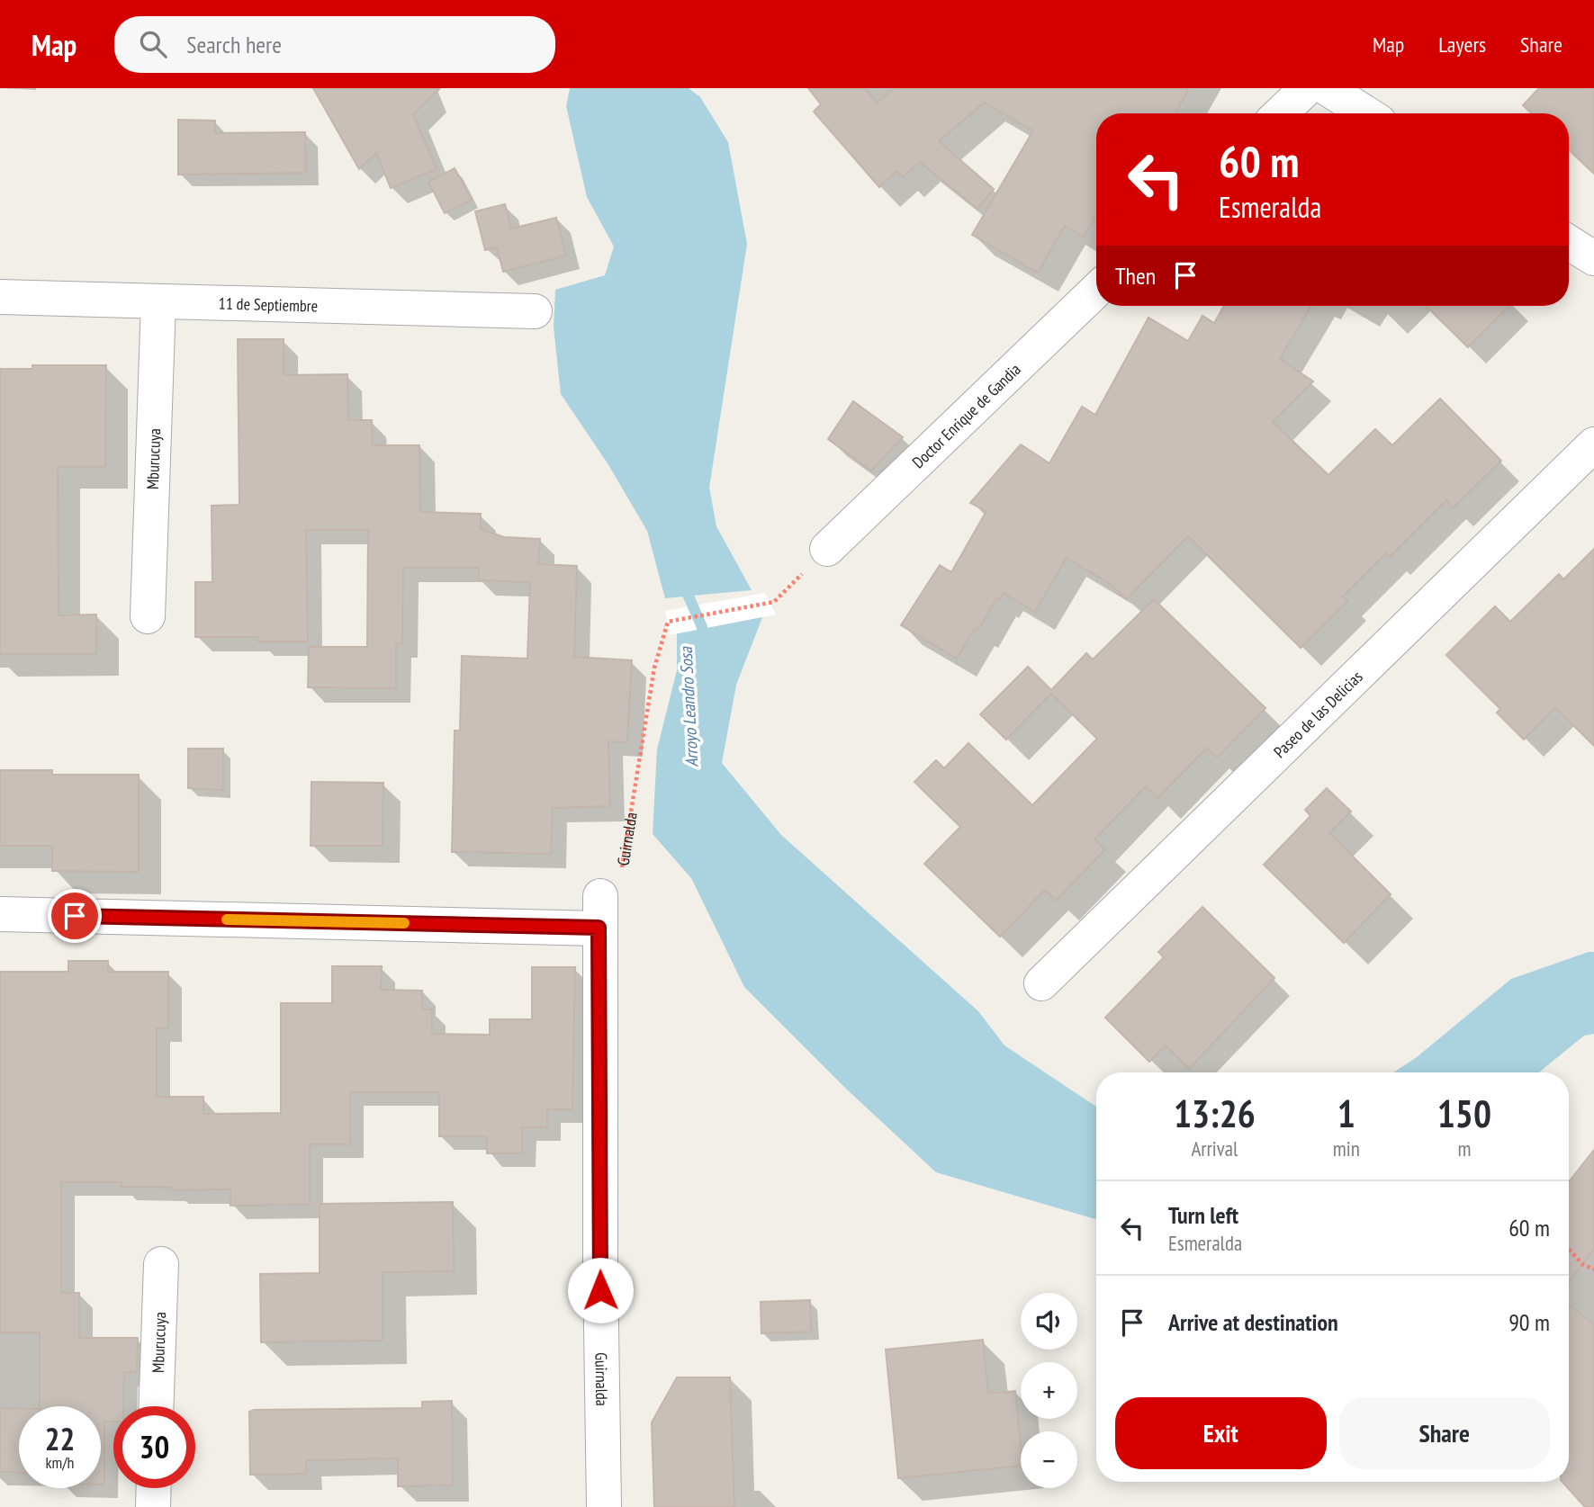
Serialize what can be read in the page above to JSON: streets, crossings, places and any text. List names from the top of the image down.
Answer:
{
  "streets": {
    "street": [
      "11 de Septiembre",
      "Doctor Enrique de Gandia",
      "Mburucuya",
      "Paseo de las Delicias",
      "Guirnalda"
    ]
  },
  "crossings": [
    ["11 de Septiembre", "Mburucuya"]
  ],
  "water": ["Arroyo Leandro Sosa"],
  "page": {
    "header": "Map",
    "search": "Search here",
    "nav": ["Map", "Layers", "Share"],
    "turn": ["60 m", "Esmeralda"],
    "then": "Then",
    "eta": [
      "13:26",
      "Arrival",
      "1",
      "min",
      "150",
      "m"
    ],
    "list": [
      {
        "name": "Turn left",
        "note": "Esmeralda",
        "value": "60 m"
      },
      {
        "name": "Arrive at destination",
        "value": "90 m"
      }
    ],
    "map_buttons": ["+", "−"],
    "buttons": ["Exit", "Share"],
    "speed": "22 km/h",
    "limit": "30"
  }
}
